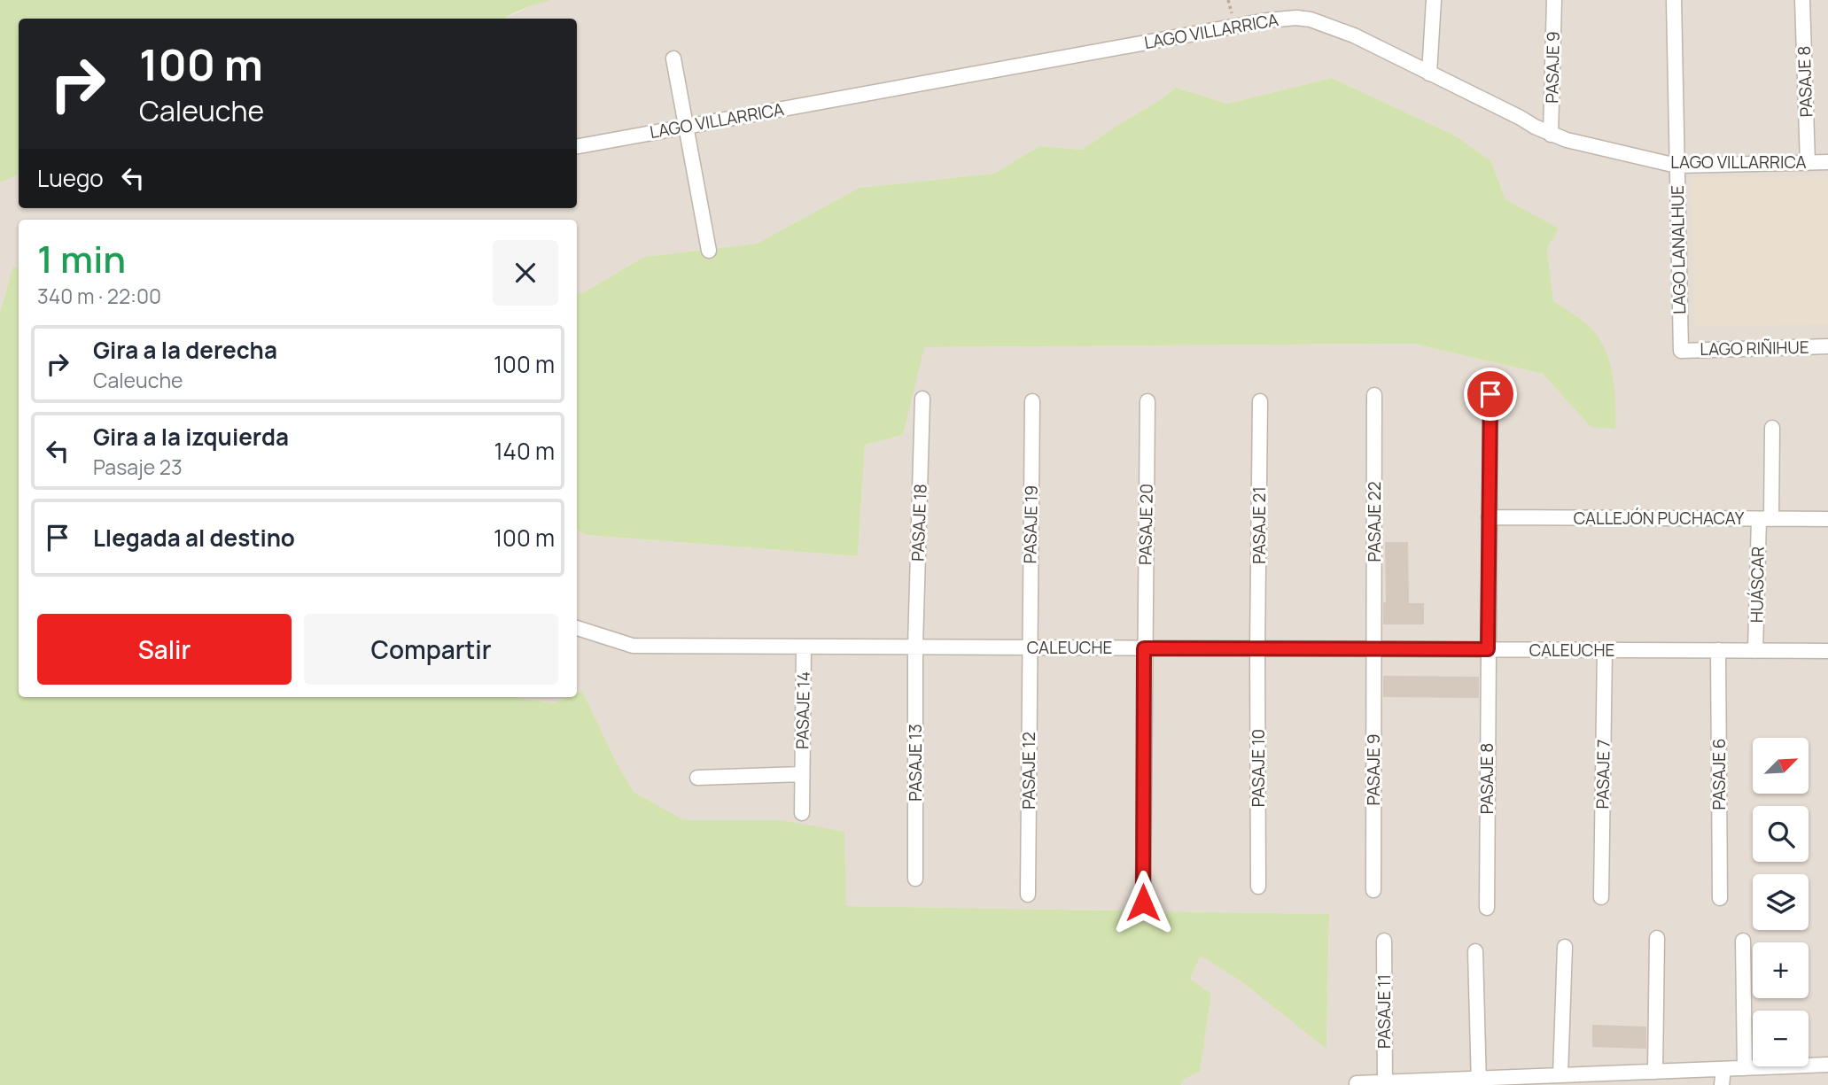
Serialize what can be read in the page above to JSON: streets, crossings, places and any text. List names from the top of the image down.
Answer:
{
  "streets": {
    "street": [
      "LAGO VILLARRICA",
      "PASAJE 9",
      "PASAJE 8",
      "LAGO LANALHUE",
      "LAGO RIÑIHUE",
      "CALLEJÓN PUCHACAY",
      "PASAJE 22",
      "PASAJE 18",
      "PASAJE 19",
      "PASAJE 20",
      "PASAJE 21",
      "HUÁSCAR",
      "CALEUCHE",
      "PASAJE 14",
      "PASAJE 13",
      "PASAJE 10",
      "PASAJE 12",
      "PASAJE 7",
      "PASAJE 6",
      "PASAJE 11"
    ]
  },
  "crossings": [
    ["LAGO VILLARRICA", "PASAJE 9"],
    ["LAGO VILLARRICA", "PASAJE 8"],
    ["LAGO VILLARRICA", "LAGO LANALHUE"],
    ["PASAJE 9", "PASAJE 22"],
    ["PASAJE 9", "CALEUCHE"],
    ["PASAJE 8", "CALLEJÓN PUCHACAY"],
    ["PASAJE 8", "CALEUCHE"],
    ["LAGO LANALHUE", "LAGO RIÑIHUE"],
    ["CALLEJÓN PUCHACAY", "HUÁSCAR"],
    ["PASAJE 22", "CALEUCHE"],
    ["PASAJE 18", "CALEUCHE"],
    ["PASAJE 18", "PASAJE 13"],
    ["PASAJE 19", "CALEUCHE"],
    ["PASAJE 19", "PASAJE 12"],
    ["PASAJE 20", "CALEUCHE"],
    ["PASAJE 21", "CALEUCHE"],
    ["PASAJE 21", "PASAJE 10"],
    ["HUÁSCAR", "CALEUCHE"],
    ["CALEUCHE", "PASAJE 14"],
    ["CALEUCHE", "PASAJE 13"],
    ["CALEUCHE", "PASAJE 10"],
    ["CALEUCHE", "PASAJE 12"],
    ["CALEUCHE", "PASAJE 7"],
    ["CALEUCHE", "PASAJE 6"]
  ],
  "north": "top right",
  "page": {
    "turn": ["100 m", "Caleuche"],
    "then": "Luego",
    "heading": ["1 min", "340 m · 22:00"],
    "list": [
      {
        "name": "Gira a la derecha",
        "note": "Caleuche",
        "value": "100 m"
      },
      {
        "name": "Gira a la izquierda",
        "note": "Pasaje 23",
        "value": "140 m"
      },
      {
        "name": "Llegada al destino",
        "value": "100 m"
      }
    ],
    "buttons": ["Salir", "Compartir"],
    "map_buttons": ["+", "−"]
  }
}
